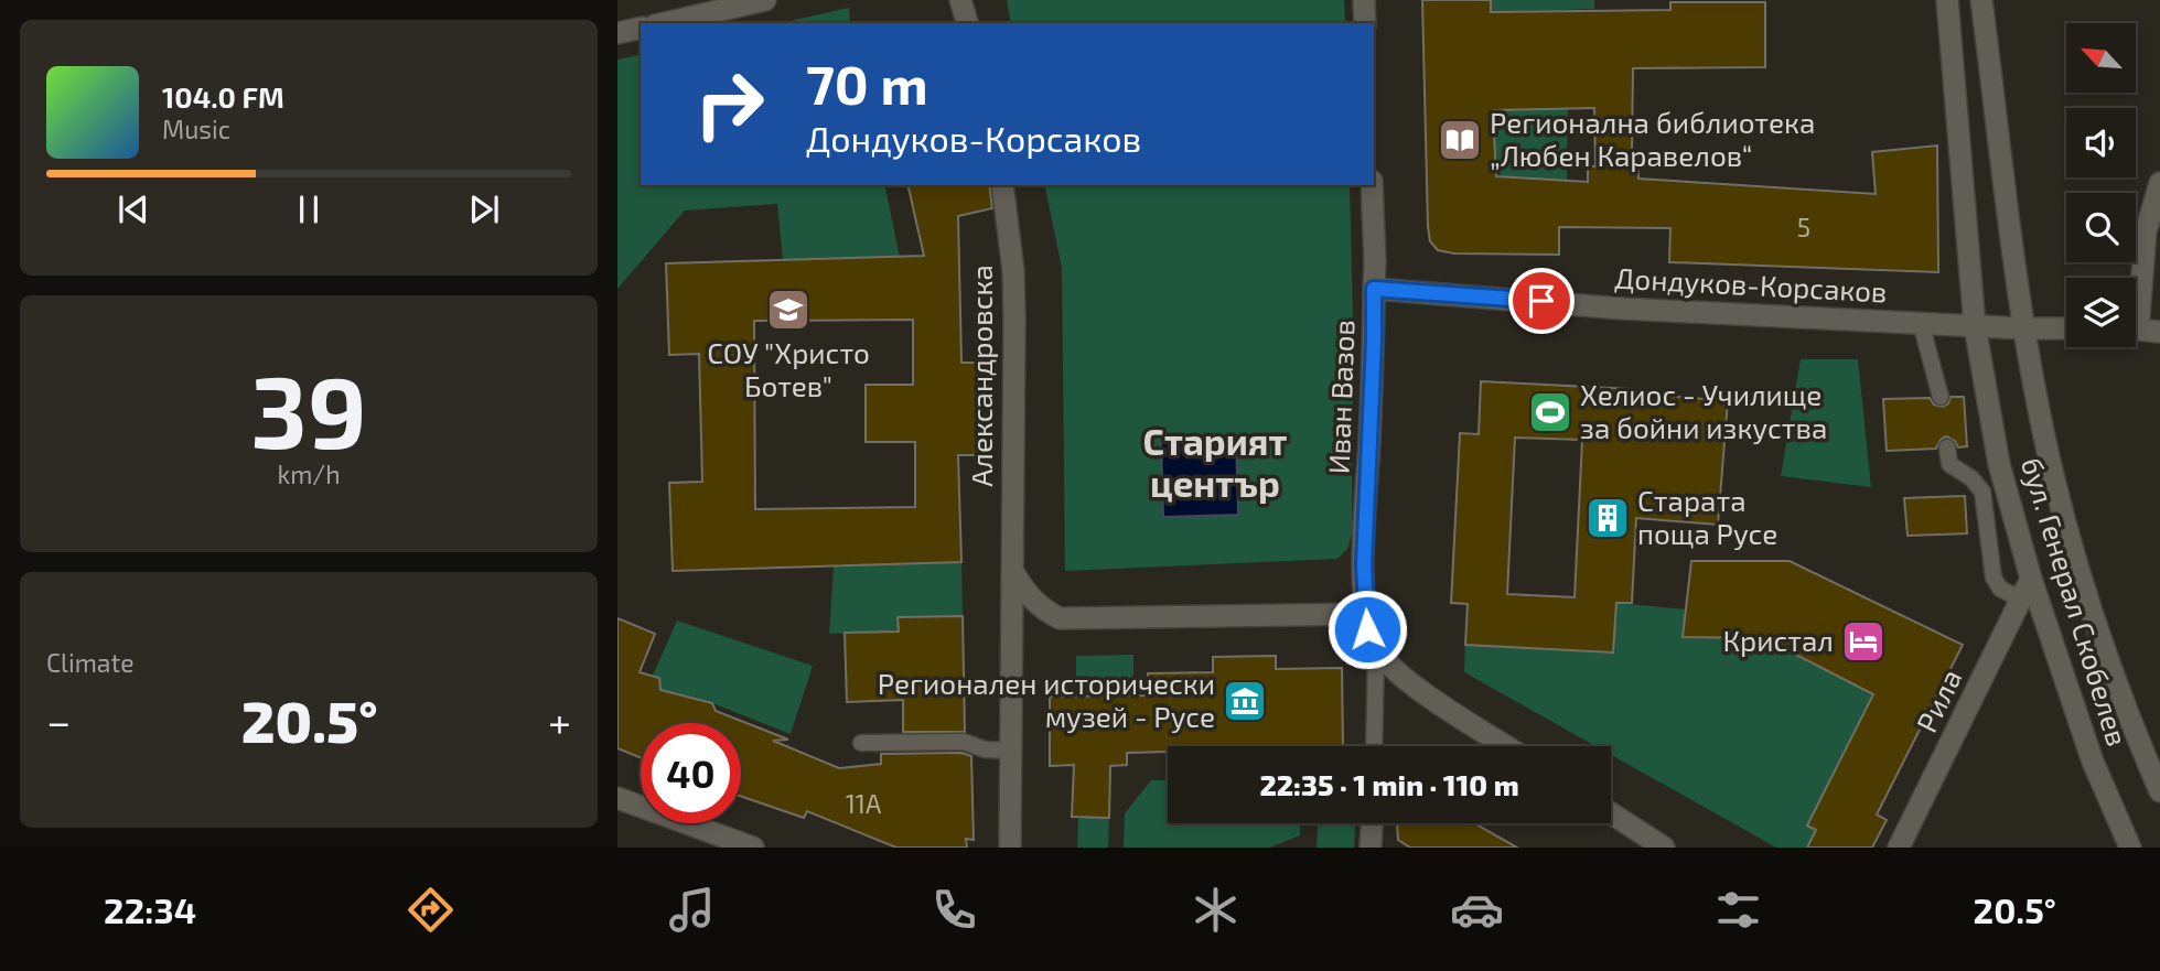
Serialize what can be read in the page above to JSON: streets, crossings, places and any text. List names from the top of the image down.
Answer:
{
  "streets": {
    "street": [
      "Дондуков-Корсаков",
      "Александровска",
      "Иван Вазов",
      "бул. Генерал Скобелев",
      "Рила"
    ]
  },
  "crossings": [
    ["Дондуков-Корсаков", "Иван Вазов"],
    ["Дондуков-Корсаков", "бул. Генерал Скобелев"],
    ["бул. Генерал Скобелев", "Рила"]
  ],
  "districts": ["Старият център"],
  "places": {
    "library": ["Регионална библиотека „Любен Каравелов“"],
    "school or university": ["СОУ \"Христо Ботев\""],
    "sports": ["Хелиос - Училище за бойни изкуства"],
    "building": ["Старата поща Русе"],
    "hotel": ["Кристал"],
    "museum": ["Регионален исторически музей - Русе"]
  },
  "house_numbers": ["5", "11A"],
  "north": "top left",
  "page": {
    "turn": ["70 m", "Дондуков-Корсаков"],
    "song": ["104.0 FM", "Music"],
    "tile": [
      ["39", "km/h"],
      "Climate"
    ],
    "heat": ["−", "20.5°", "+"],
    "limit": "40",
    "trip": "22:35 · 1 min · 110 m",
    "tabs": ["22:34", "20.5°"]
  }
}
